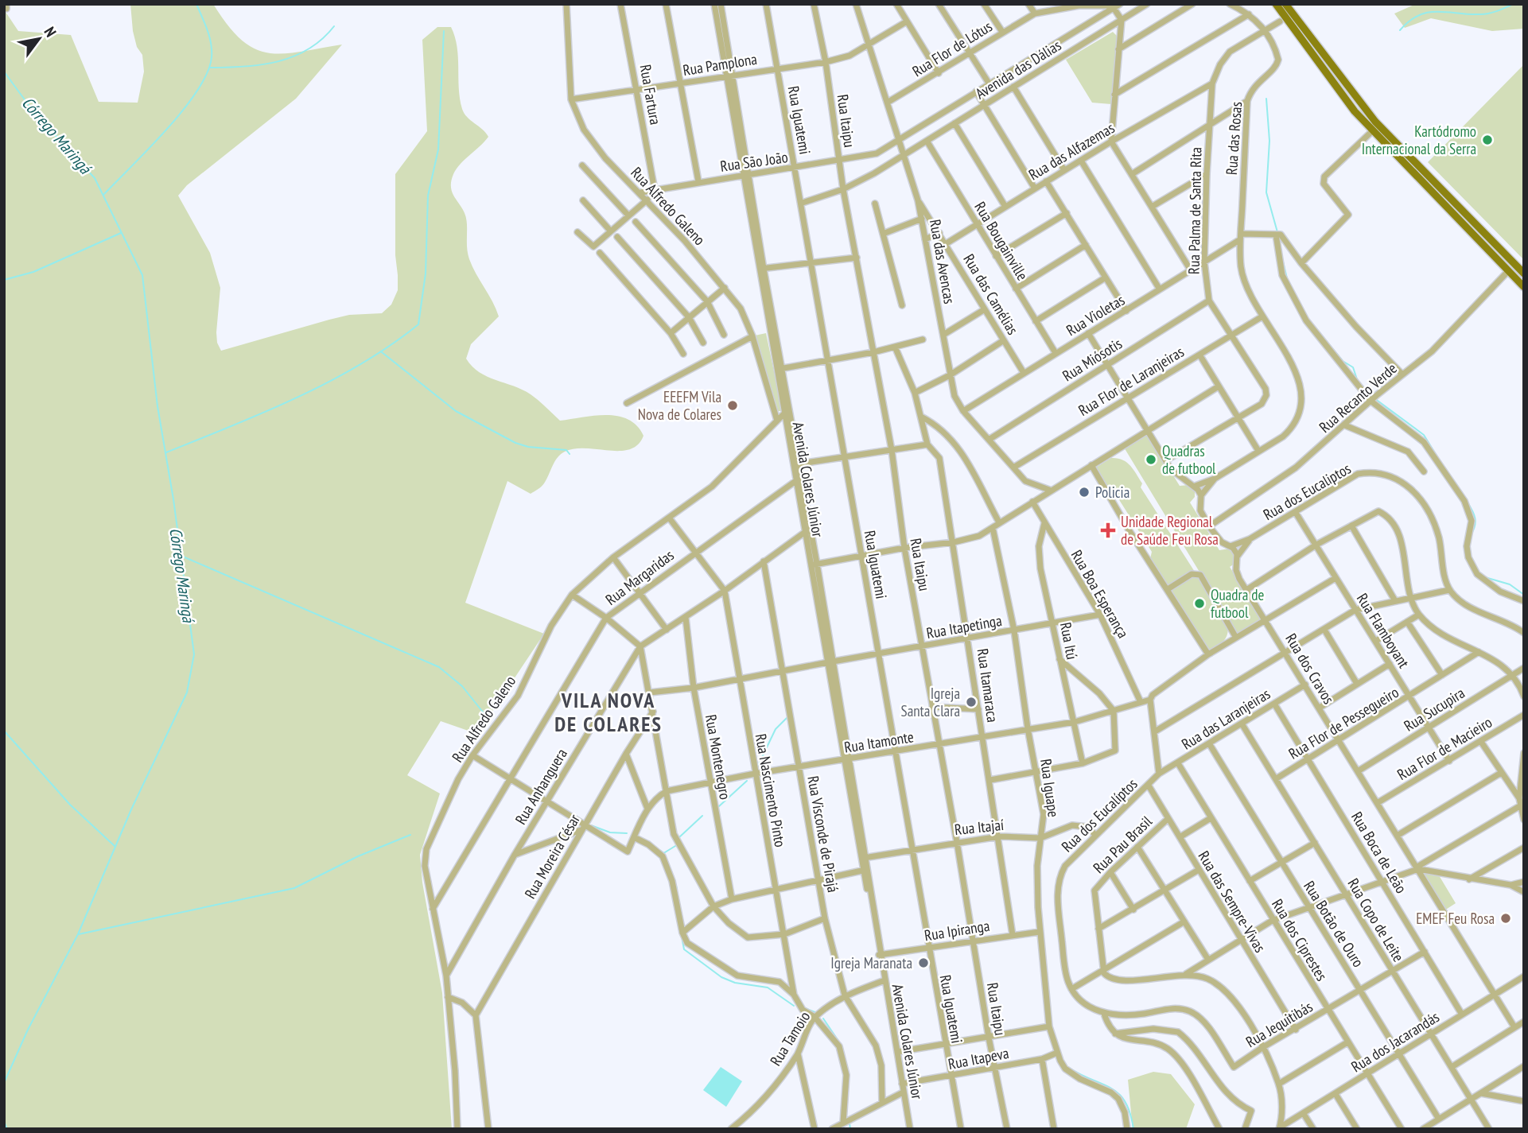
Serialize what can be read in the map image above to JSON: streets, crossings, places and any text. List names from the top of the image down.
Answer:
{
  "streets": {
    "street": [
      "Rua Flor de Lótus",
      "Rua Pamplona",
      "Avenida das Dálias",
      "Rua Fartura",
      "Rua Iguatemi",
      "Rua Itaipu",
      "Rua das Rosas",
      "Rua das Alfazemas",
      "Rua São João",
      "Rua Alfredo Galeno",
      "Rua Palma de Santa Rita",
      "Rua Bougainville",
      "Rua das Avencas",
      "Rua das Camélias",
      "Rua Violetas",
      "Rua Miósotis",
      "Rua Flor de Laranjeiras",
      "Rua Recanto Verde",
      "Avenida Colares Júnior",
      "Rua dos Eucaliptos",
      "Rua Margaridas",
      "Rua Boa Esperança",
      "Rua Itapetinga",
      "Rua Flamboyant",
      "Rua Itú",
      "Rua dos Cravos",
      "Rua Itamaraca",
      "Rua Sucupira",
      "Rua das Laranjeiras",
      "Rua Flor de Pessegueiro",
      "Rua Itamonte",
      "Rua Flor de Macieiro",
      "Rua Montenegro",
      "Rua Anhanguera",
      "Rua Iguape",
      "Rua Nascimento Pinto",
      "Rua dos Eucalíptos",
      "Rua Itajaí",
      "Rua Visconde de Pirajá",
      "Rua Pau Brasil",
      "Rua Boca de Leão",
      "Rua Moreira César",
      "Rua das Sempre-Vivas",
      "Rua Copo de Leite",
      "Rua Botão de Ouro",
      "Rua Ipiranga",
      "Rua dos Ciprestes",
      "Rua Jequitibás",
      "Rua Tamoio",
      "Rua dos Jacarandás",
      "Rua Itapeva"
    ]
  },
  "crossings": [
    ["Rua Flor de Lótus", "Avenida das Dálias"],
    ["Rua Flor de Lótus", "Rua das Avencas"],
    ["Rua Pamplona", "Rua Fartura"],
    ["Rua Pamplona", "Rua Iguatemi"],
    ["Rua Pamplona", "Rua Itaipu"],
    ["Rua Pamplona", "Rua Alfredo Galeno"],
    ["Rua Pamplona", "Rua das Avencas"],
    ["Rua Pamplona", "Avenida Colares Júnior"],
    ["Avenida das Dálias", "Rua Iguatemi"],
    ["Avenida das Dálias", "Rua Itaipu"],
    ["Avenida das Dálias", "Rua São João"],
    ["Avenida das Dálias", "Rua Bougainville"],
    ["Avenida das Dálias", "Rua das Avencas"],
    ["Rua Fartura", "Rua São João"],
    ["Rua Iguatemi", "Rua São João"],
    ["Rua Iguatemi", "Rua Itapetinga"],
    ["Rua Iguatemi", "Rua Itamonte"],
    ["Rua Iguatemi", "Rua Itajaí"],
    ["Rua Iguatemi", "Rua Ipiranga"],
    ["Rua Iguatemi", "Rua Itapeva"],
    ["Rua Itaipu", "Rua São João"],
    ["Rua Itaipu", "Rua Itapetinga"],
    ["Rua Itaipu", "Rua Itamonte"],
    ["Rua Itaipu", "Rua Itajaí"],
    ["Rua Itaipu", "Rua Ipiranga"],
    ["Rua Itaipu", "Rua Itapeva"],
    ["Rua das Rosas", "Rua Palma de Santa Rita"],
    ["Rua das Rosas", "Rua Violetas"],
    ["Rua das Rosas", "Rua Flor de Laranjeiras"],
    ["Rua das Alfazemas", "Rua Palma de Santa Rita"],
    ["Rua das Alfazemas", "Rua Bougainville"],
    ["Rua das Alfazemas", "Rua das Camélias"],
    ["Rua São João", "Rua Alfredo Galeno"],
    ["Rua São João", "Rua das Avencas"],
    ["Rua São João", "Avenida Colares Júnior"],
    ["Rua Alfredo Galeno", "Avenida Colares Júnior"],
    ["Rua Alfredo Galeno", "Rua Margaridas"],
    ["Rua Alfredo Galeno", "Rua Anhanguera"],
    ["Rua Palma de Santa Rita", "Rua Violetas"],
    ["Rua Palma de Santa Rita", "Rua Miósotis"],
    ["Rua Palma de Santa Rita", "Rua Flor de Laranjeiras"],
    ["Rua Palma de Santa Rita", "Rua dos Cravos"],
    ["Rua Bougainville", "Rua Violetas"],
    ["Rua das Avencas", "Rua das Camélias"],
    ["Rua das Avencas", "Rua Violetas"],
    ["Rua das Avencas", "Rua Miósotis"],
    ["Rua das Avencas", "Rua Flor de Laranjeiras"],
    ["Rua das Camélias", "Rua Violetas"],
    ["Rua Violetas", "Rua dos Cravos"],
    ["Rua Miósotis", "Rua dos Cravos"],
    ["Rua Flor de Laranjeiras", "Rua dos Cravos"],
    ["Rua Recanto Verde", "Rua dos Cravos"],
    ["Avenida Colares Júnior", "Rua Margaridas"],
    ["Avenida Colares Júnior", "Rua Itapetinga"],
    ["Avenida Colares Júnior", "Rua Itamonte"],
    ["Avenida Colares Júnior", "Rua Anhanguera"],
    ["Avenida Colares Júnior", "Rua Itajaí"],
    ["Avenida Colares Júnior", "Rua Ipiranga"],
    ["Avenida Colares Júnior", "Rua Tamoio"],
    ["Avenida Colares Júnior", "Rua Itapeva"],
    ["Rua dos Eucaliptos", "Rua Flamboyant"],
    ["Rua dos Eucaliptos", "Rua dos Cravos"],
    ["Rua Boa Esperança", "Rua Itapetinga"],
    ["Rua Boa Esperança", "Rua Itú"],
    ["Rua Boa Esperança", "Rua Itamonte"],
    ["Rua Itapetinga", "Rua Itú"],
    ["Rua Itapetinga", "Rua Itamaraca"],
    ["Rua Itapetinga", "Rua Montenegro"],
    ["Rua Itapetinga", "Rua Iguape"],
    ["Rua Itapetinga", "Rua Nascimento Pinto"],
    ["Rua Itapetinga", "Rua Visconde de Pirajá"],
    ["Rua Flamboyant", "Rua Sucupira"],
    ["Rua Flamboyant", "Rua Flor de Pessegueiro"],
    ["Rua Flamboyant", "Rua Flor de Macieiro"],
    ["Rua Itú", "Rua Itamonte"],
    ["Rua dos Cravos", "Rua Sucupira"],
    ["Rua dos Cravos", "Rua das Laranjeiras"],
    ["Rua dos Cravos", "Rua Flor de Pessegueiro"],
    ["Rua dos Cravos", "Rua Flor de Macieiro"],
    ["Rua dos Cravos", "Rua dos Jacarandás"],
    ["Rua Itamaraca", "Rua Itamonte"],
    ["Rua Itamaraca", "Rua Itajaí"],
    ["Rua Itamaraca", "Rua Ipiranga"],
    ["Rua das Laranjeiras", "Rua dos Eucalíptos"],
    ["Rua das Laranjeiras", "Rua Boca de Leão"],
    ["Rua das Laranjeiras", "Rua Copo de Leite"],
    ["Rua das Laranjeiras", "Rua Botão de Ouro"],
    ["Rua das Laranjeiras", "Rua dos Ciprestes"],
    ["Rua Flor de Pessegueiro", "Rua Boca de Leão"],
    ["Rua Flor de Pessegueiro", "Rua Copo de Leite"],
    ["Rua Itamonte", "Rua Montenegro"],
    ["Rua Itamonte", "Rua Iguape"],
    ["Rua Itamonte", "Rua Nascimento Pinto"],
    ["Rua Itamonte", "Rua Visconde de Pirajá"],
    ["Rua Montenegro", "Rua Anhanguera"],
    ["Rua Anhanguera", "Rua Nascimento Pinto"],
    ["Rua Anhanguera", "Rua Visconde de Pirajá"],
    ["Rua Iguape", "Rua Itajaí"],
    ["Rua Iguape", "Rua Ipiranga"],
    ["Rua Iguape", "Rua Itapeva"],
    ["Rua dos Eucalíptos", "Rua Itajaí"],
    ["Rua dos Eucalíptos", "Rua das Sempre-Vivas"],
    ["Rua Visconde de Pirajá", "Rua Tamoio"],
    ["Rua Pau Brasil", "Rua das Sempre-Vivas"],
    ["Rua Boca de Leão", "Rua Jequitibás"],
    ["Rua Boca de Leão", "Rua dos Jacarandás"],
    ["Rua das Sempre-Vivas", "Rua Jequitibás"],
    ["Rua Copo de Leite", "Rua Jequitibás"],
    ["Rua Copo de Leite", "Rua dos Jacarandás"],
    ["Rua Botão de Ouro", "Rua Jequitibás"],
    ["Rua Botão de Ouro", "Rua dos Jacarandás"],
    ["Rua dos Ciprestes", "Rua Jequitibás"],
    ["Rua dos Ciprestes", "Rua dos Jacarandás"]
  ],
  "districts": ["VILA NOVA DE COLARES"],
  "water": ["Córrego Maringá"],
  "places": {
    "other": [
      "Kartódromo Internacional da Serra",
      "EEEFM Vila Nova de Colares",
      "Quadras de futbool",
      "Policia",
      "Quadra de futbool",
      "Igreja Santa Clara",
      "EMEF Feu Rosa",
      "Igreja Maranata"
    ],
    "health": ["Unidade Regional de Saúde Feu Rosa"]
  },
  "north": "top right"
}
